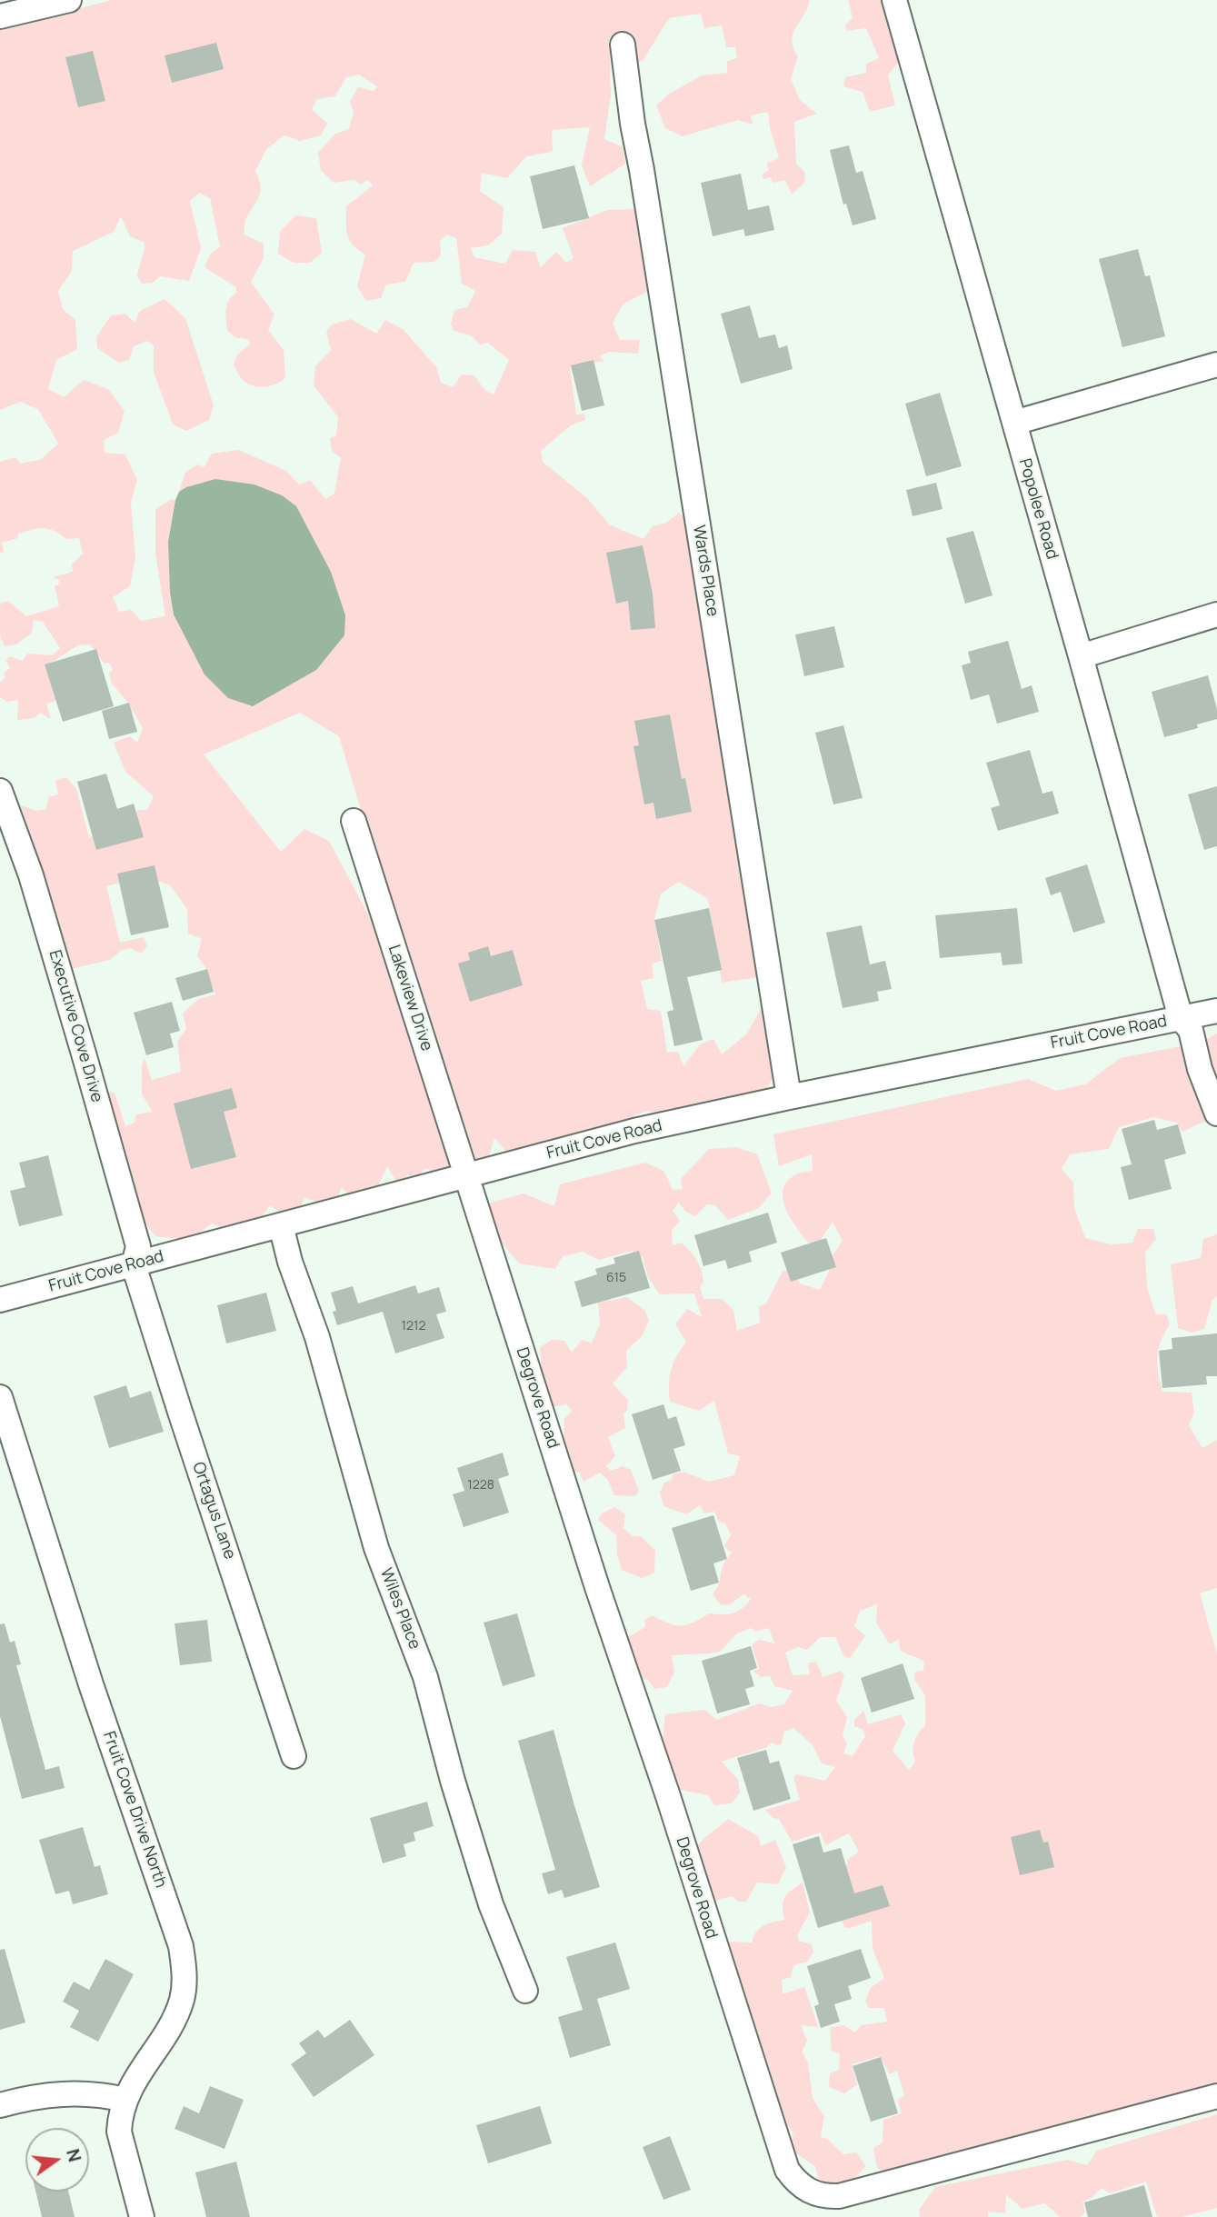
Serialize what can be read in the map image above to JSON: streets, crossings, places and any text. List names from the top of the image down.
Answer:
{
  "streets": {
    "street": [
      "Popolee Road",
      "Wards Place",
      "Lakeview Drive",
      "Executive Cove Drive",
      "Fruit Cove Road",
      "Degrove Road",
      "Ortagus Lane",
      "Wiles Place",
      "Fruit Cove Drive North"
    ]
  },
  "crossings": [
    ["Popolee Road", "Fruit Cove Road"],
    ["Wards Place", "Fruit Cove Road"],
    ["Lakeview Drive", "Fruit Cove Road"],
    ["Lakeview Drive", "Degrove Road"],
    ["Executive Cove Drive", "Fruit Cove Road"],
    ["Executive Cove Drive", "Ortagus Lane"],
    ["Fruit Cove Road", "Degrove Road"],
    ["Fruit Cove Road", "Ortagus Lane"],
    ["Fruit Cove Road", "Wiles Place"]
  ],
  "house_numbers": ["615", "1212", "1228"],
  "north": "right"
}
